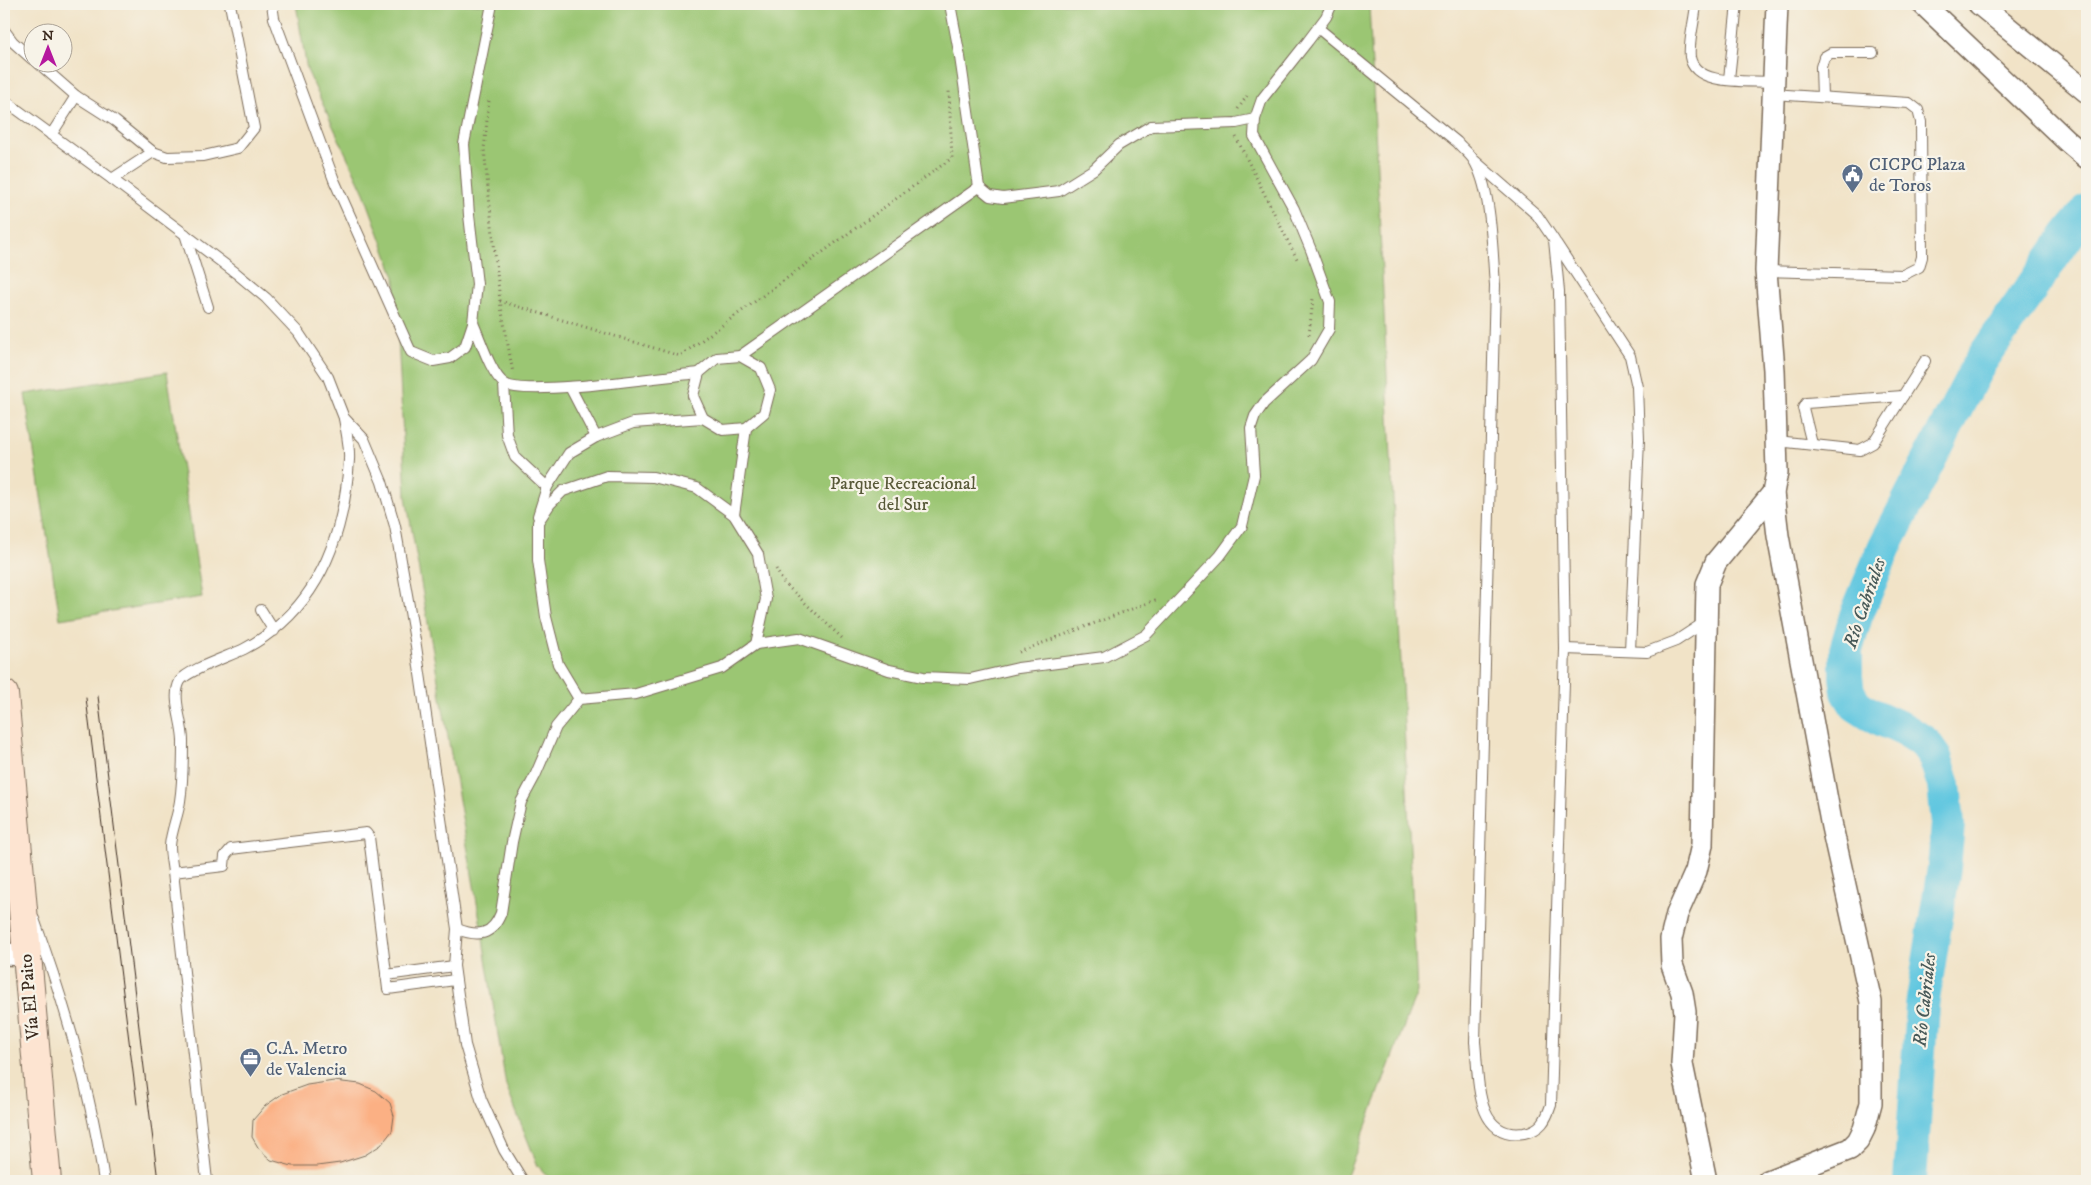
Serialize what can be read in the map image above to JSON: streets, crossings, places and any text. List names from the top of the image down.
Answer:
{
  "streets": {
    "street": ["Vía El Paito"]
  },
  "water": ["Río Cabriales"],
  "parks": ["Parque Recreacional del Sur"],
  "places": {
    "public building": ["CICPC Plaza de Toros"],
    "office": ["C.A. Metro de Valencia"]
  },
  "north": "top"
}
